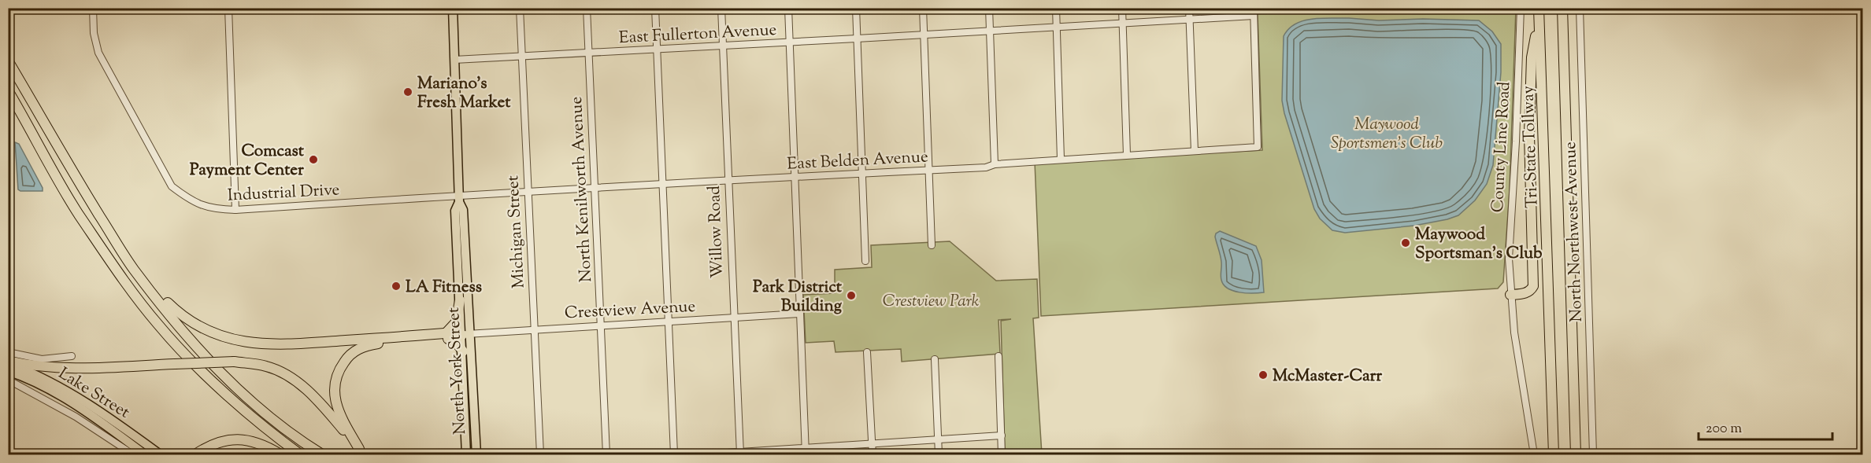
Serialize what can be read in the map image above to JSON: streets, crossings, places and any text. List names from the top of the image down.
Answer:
{
  "streets": {
    "highway": ["Tri-State Tollway"],
    "main road": ["North York Street", "Lake Street"],
    "street": [
      "East Fullerton Avenue",
      "County Line Road",
      "East Belden Avenue",
      "North Kenilworth Avenue",
      "Industrial Drive",
      "Michigan Street",
      "Willow Road",
      "North Northwest Avenue",
      "Crestview Avenue"
    ]
  },
  "crossings": [
    ["East Fullerton Avenue", "East Belden Avenue"],
    ["East Fullerton Avenue", "North Kenilworth Avenue"],
    ["East Fullerton Avenue", "Michigan Street"],
    ["East Fullerton Avenue", "Willow Road"],
    ["East Fullerton Avenue", "North York Street"],
    ["East Belden Avenue", "North Kenilworth Avenue"],
    ["East Belden Avenue", "Industrial Drive"],
    ["East Belden Avenue", "Michigan Street"],
    ["East Belden Avenue", "Willow Road"],
    ["East Belden Avenue", "North York Street"],
    ["North Kenilworth Avenue", "Crestview Avenue"],
    ["Industrial Drive", "North York Street"],
    ["Michigan Street", "Crestview Avenue"],
    ["Willow Road", "Crestview Avenue"],
    ["Crestview Avenue", "North York Street"]
  ],
  "parks": ["Maywood Sportsmen's Club", "Crestview Park"],
  "places": [
    "Mariano's Fresh Market",
    "Comcast Payment Center",
    "Maywood Sportsman's Club",
    "LA Fitness",
    "Park District Building",
    "McMaster-Carr"
  ],
  "scale_bar": "200 m"
}
